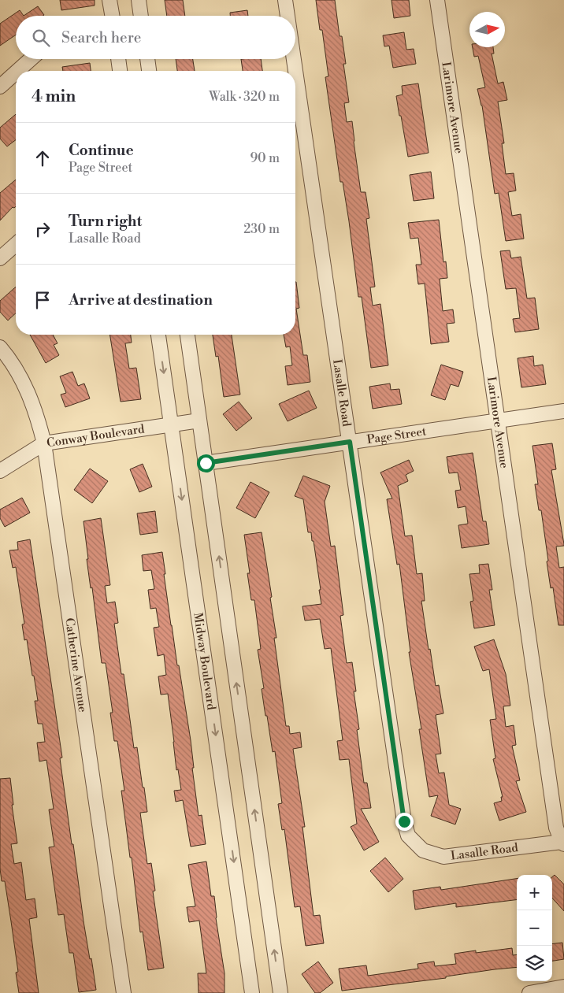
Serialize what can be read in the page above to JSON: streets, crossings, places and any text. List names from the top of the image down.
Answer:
{
  "streets": {
    "street": [
      "Larimore Avenue",
      "Lasalle Road",
      "Page Street",
      "Conway Boulevard",
      "Midway Boulevard",
      "Catherine Avenue"
    ]
  },
  "crossings": [
    ["Larimore Avenue", "Lasalle Road"],
    ["Larimore Avenue", "Page Street"],
    ["Lasalle Road", "Page Street"],
    ["Conway Boulevard", "Midway Boulevard"],
    ["Conway Boulevard", "Catherine Avenue"]
  ],
  "north": "right",
  "page": {
    "search": "Search here",
    "heading": ["4 min", "Walk · 320 m"],
    "list": [
      ["Continue", "Page Street", "90 m"],
      ["Turn right", "Lasalle Road", "230 m"],
      "Arrive at destination"
    ],
    "map_buttons": ["+", "−"]
  }
}
